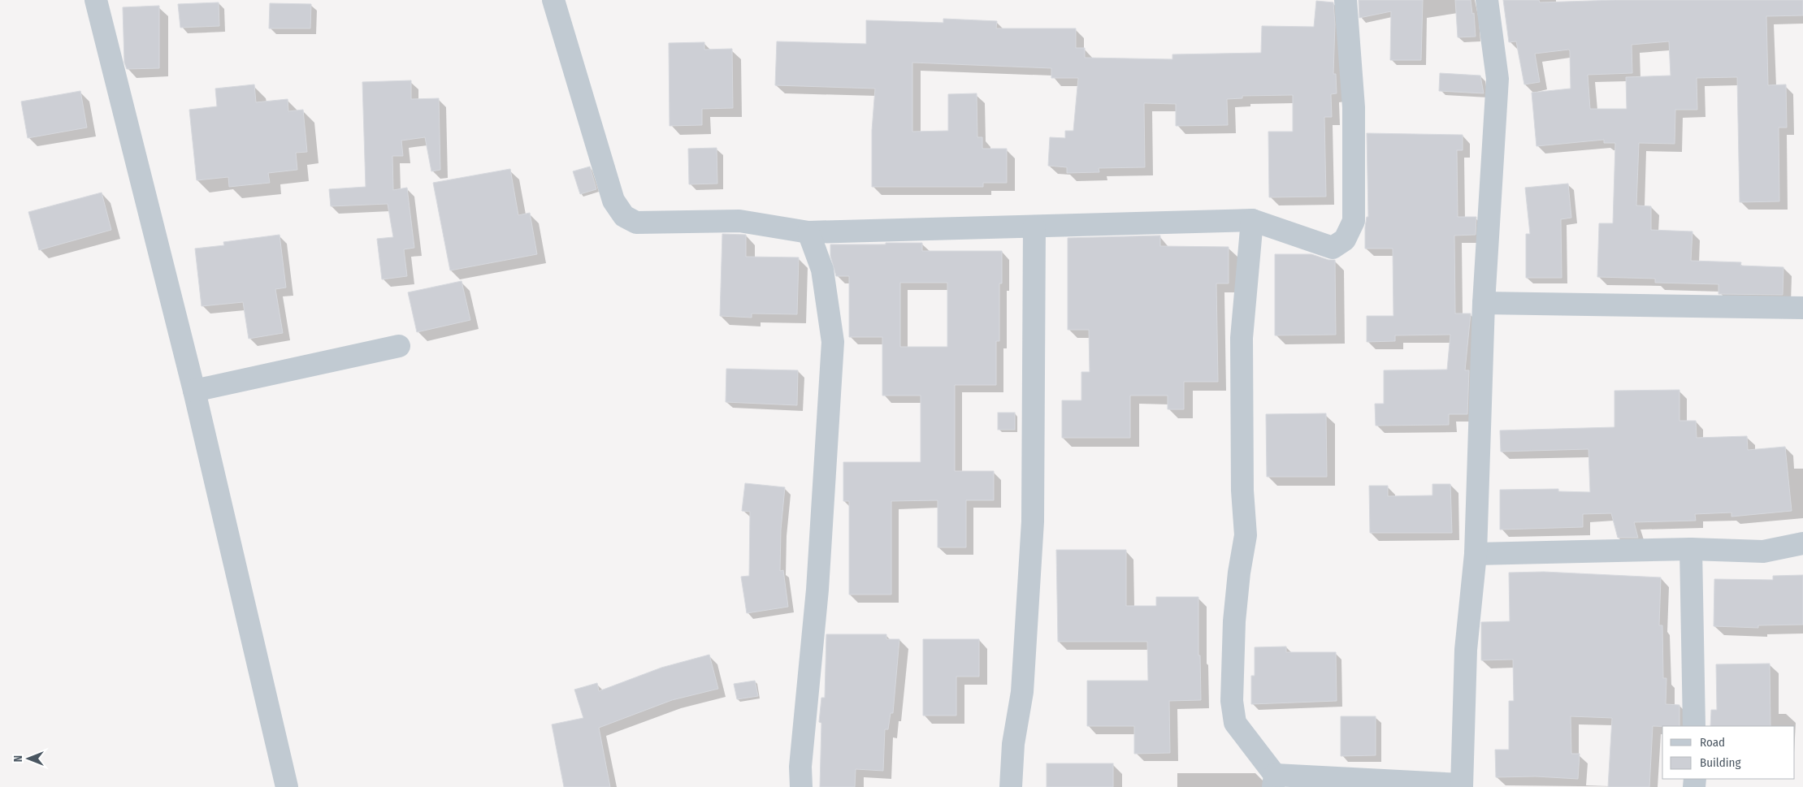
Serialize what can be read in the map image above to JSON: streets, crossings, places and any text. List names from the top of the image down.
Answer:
{
  "legend": ["Road", "Building"],
  "north": "left"
}
